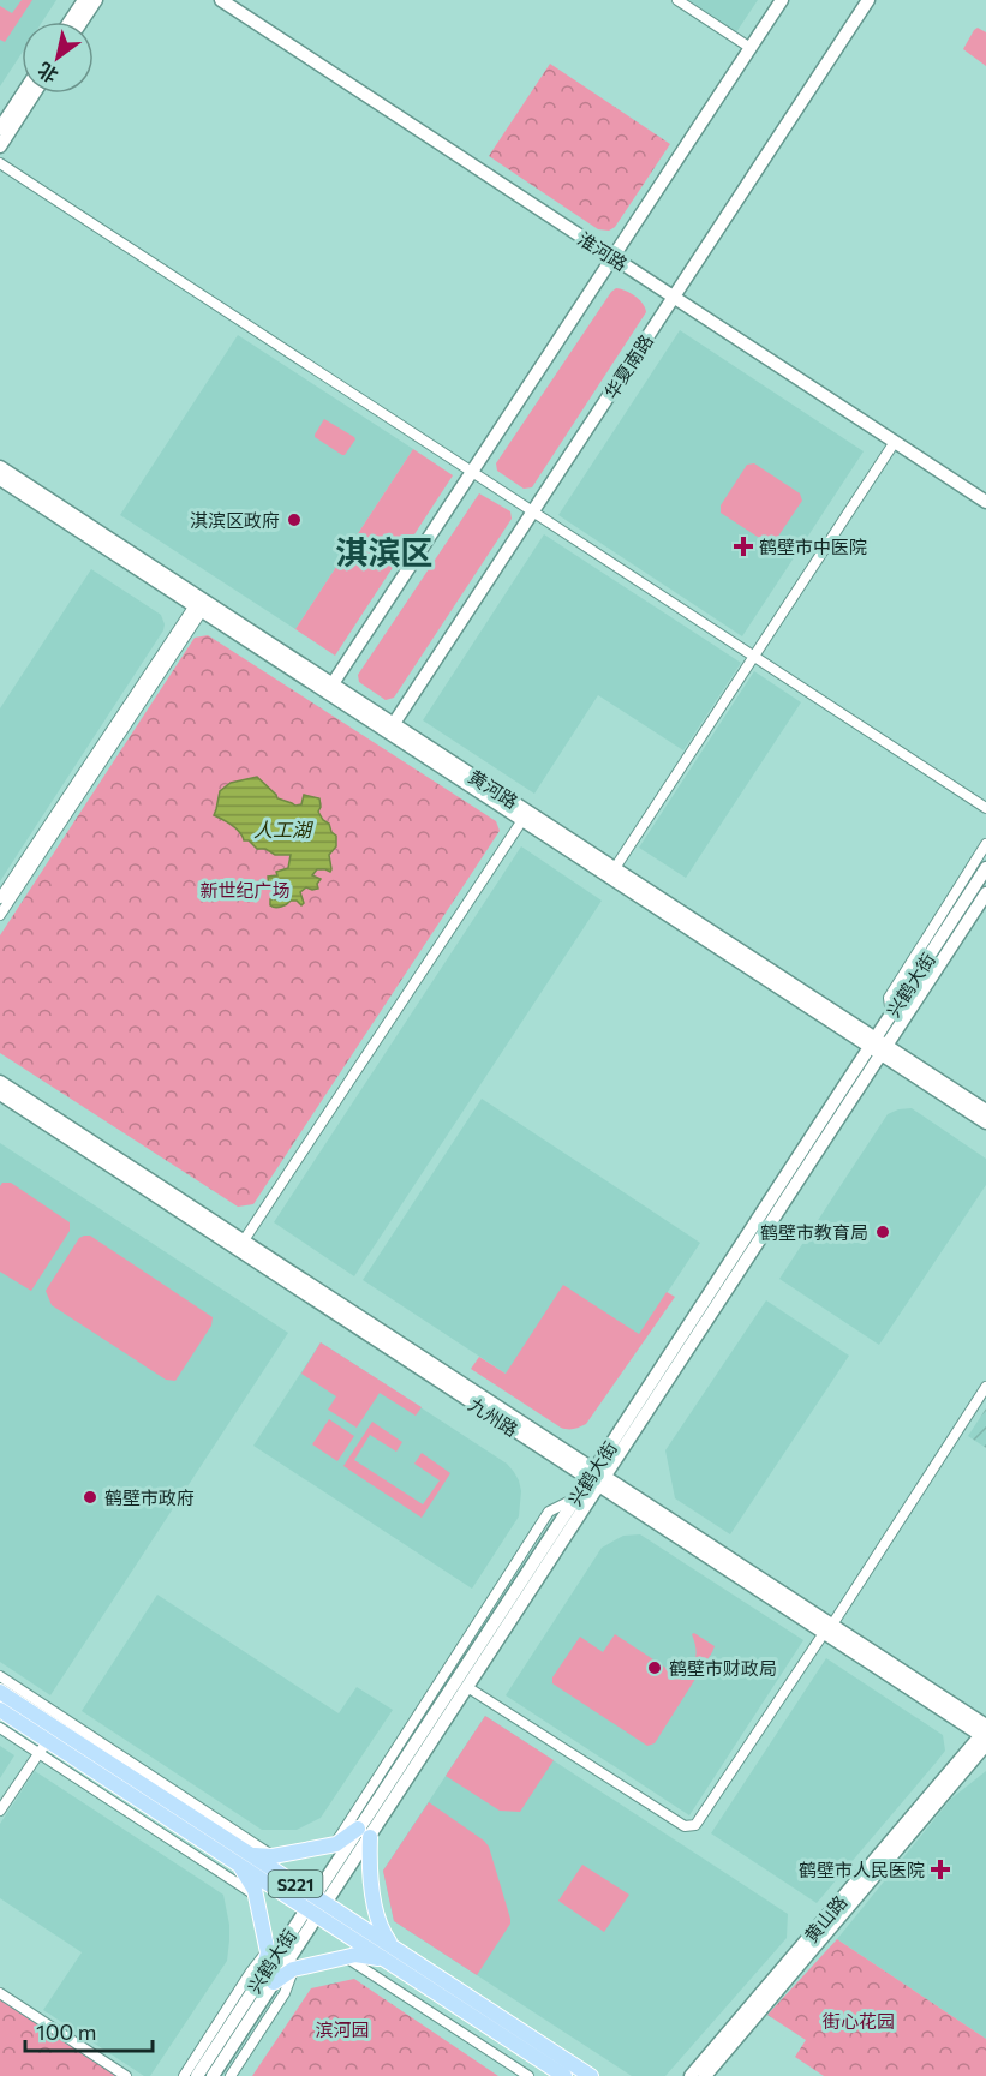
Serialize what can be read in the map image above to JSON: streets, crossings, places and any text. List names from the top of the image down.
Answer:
{
  "streets": {
    "main road": ["S221"],
    "street": [
      "淮河路",
      "华夏南路",
      "黄河路",
      "兴鹤大街",
      "九州路",
      "黄山路"
    ]
  },
  "crossings": [
    ["淮河路", "华夏南路"],
    ["华夏南路", "黄河路"],
    ["黄河路", "兴鹤大街"],
    ["兴鹤大街", "九州路"],
    ["兴鹤大街", "S221"],
    ["九州路", "黄山路"]
  ],
  "districts": ["淇滨区"],
  "water": ["人工湖"],
  "parks": ["新世纪广场", "街心花园", "滨河园"],
  "places": {
    "other": [
      "淇滨区政府",
      "鹤壁市教育局",
      "鹤壁市政府",
      "鹤壁市财政局"
    ],
    "health": ["鹤壁市中医院", "鹤壁市人民医院"]
  },
  "scale_bar": "100 m",
  "north": "bottom left"
}
